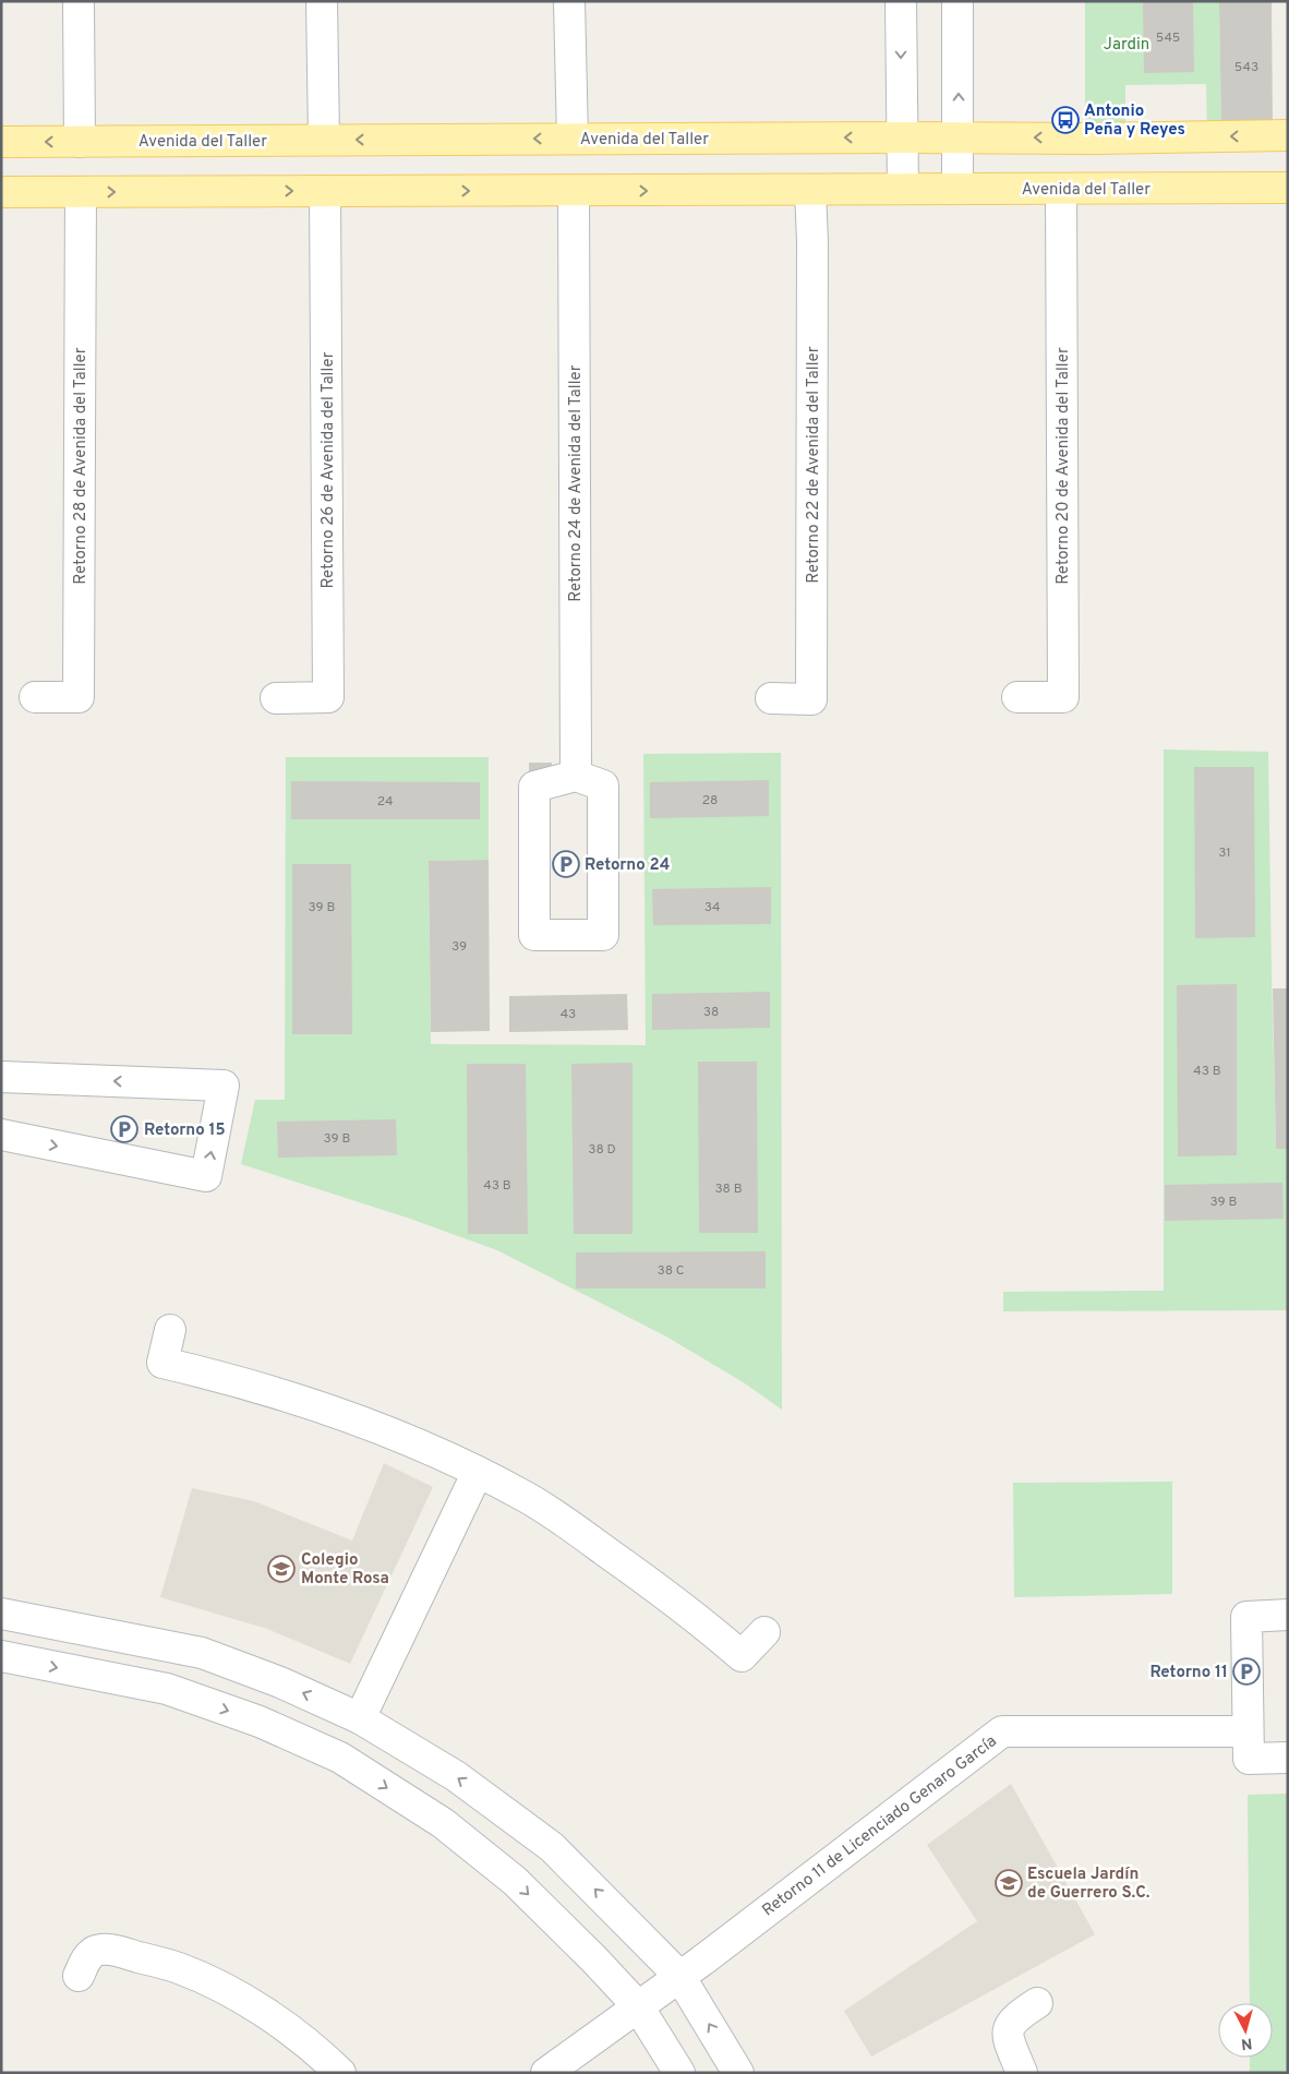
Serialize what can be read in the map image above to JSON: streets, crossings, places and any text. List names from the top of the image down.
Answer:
{
  "streets": {
    "main road": ["Avenida del Taller"],
    "street": [
      "Retorno 22 de Avenida del Taller",
      "Retorno 28 de Avenida del Taller",
      "Retorno 20 de Avenida del Taller",
      "Retorno 26 de Avenida del Taller",
      "Retorno 24 de Avenida del Taller",
      "Retorno 11 de Licenciado Genaro García"
    ]
  },
  "crossings": [
    ["Avenida del Taller", "Retorno 22 de Avenida del Taller"],
    ["Avenida del Taller", "Retorno 28 de Avenida del Taller"],
    ["Avenida del Taller", "Retorno 20 de Avenida del Taller"],
    ["Avenida del Taller", "Retorno 26 de Avenida del Taller"],
    ["Avenida del Taller", "Retorno 24 de Avenida del Taller"]
  ],
  "parks": ["Jardin"],
  "places": {
    "bus stop": ["Antonio Peña y Reyes"],
    "parking": ["Retorno 24", "Retorno 15", "Retorno 11"],
    "school or university": ["Colegio Monte Rosa", "Escuela Jardín de Guerrero S.C."]
  },
  "house_numbers": [
    "545",
    "543",
    "28",
    "24",
    "31",
    "39 B",
    "34",
    "39",
    "38",
    "43",
    "43 B",
    "39 B",
    "38 D",
    "43 B",
    "38 B",
    "39 B",
    "38 C"
  ],
  "north": "bottom"
}
